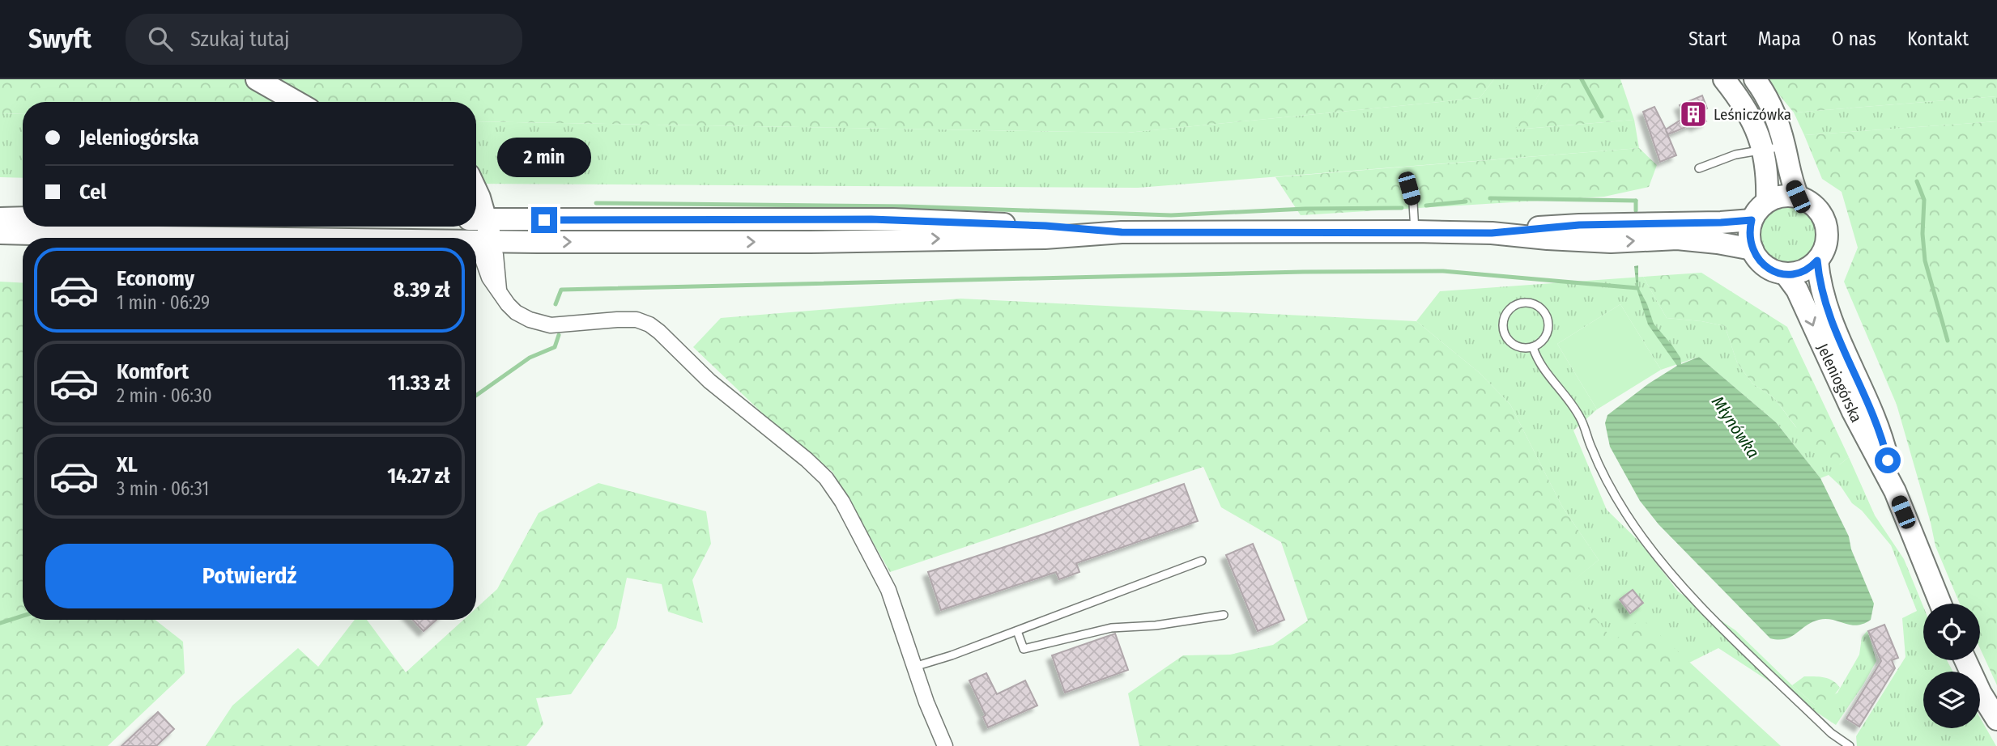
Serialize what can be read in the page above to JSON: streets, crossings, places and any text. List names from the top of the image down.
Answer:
{
  "streets": {
    "main road": ["Jeleniogórska"]
  },
  "water": ["Młynówka"],
  "places": {
    "building": ["Leśniczówka"]
  },
  "page": {
    "header": "Swyft",
    "search": "Szukaj tutaj",
    "nav": [
      "Start",
      "Mapa",
      "O nas",
      "Kontakt"
    ],
    "banner": ["Jeleniogórska", "Cel"],
    "bubble": "2 min",
    "list": [
      {
        "name": "Economy",
        "note": "1 min · 06:29",
        "value": "8.39 zł"
      },
      {
        "name": "Komfort",
        "note": "2 min · 06:30",
        "value": "11.33 zł"
      },
      {
        "name": "XL",
        "note": "3 min · 06:31",
        "value": "14.27 zł"
      }
    ],
    "buttons": "Potwierdź"
  }
}
